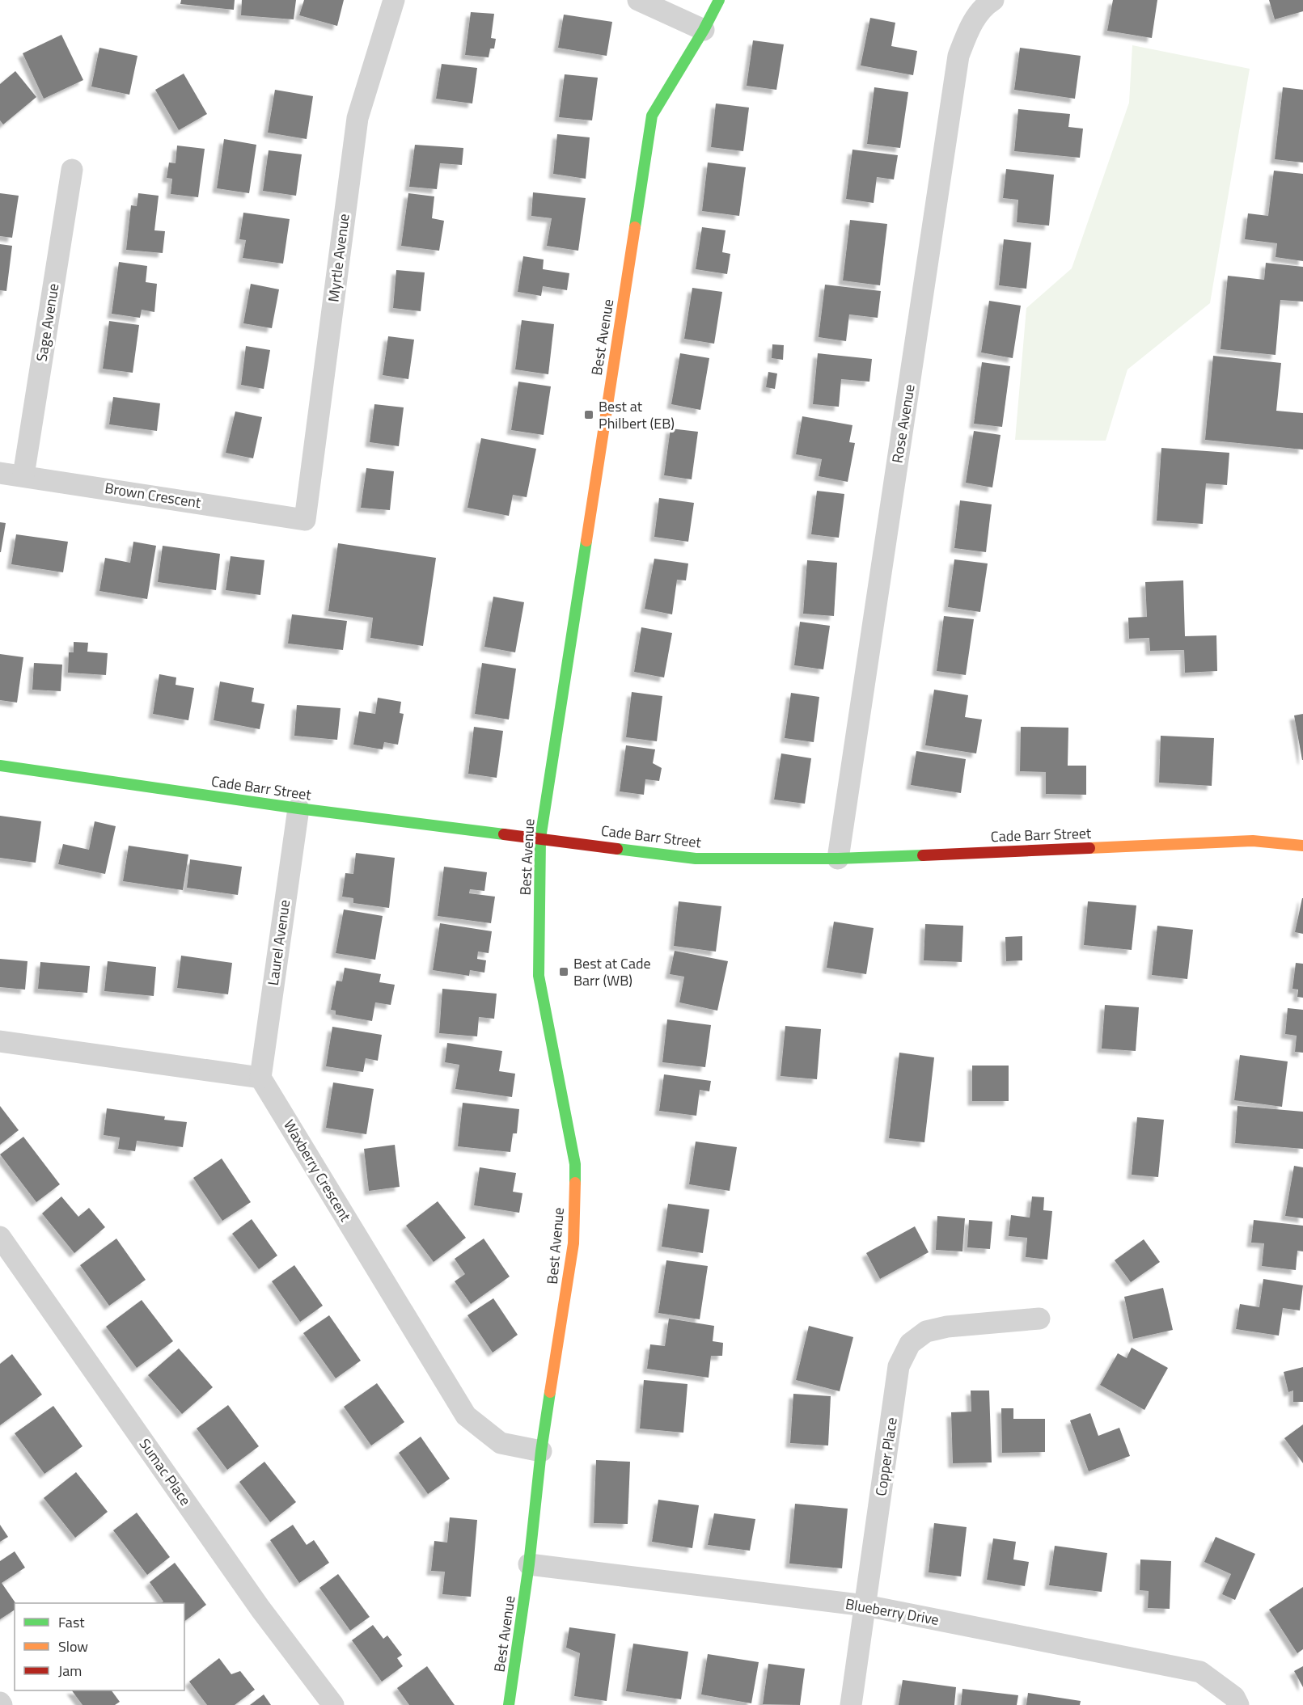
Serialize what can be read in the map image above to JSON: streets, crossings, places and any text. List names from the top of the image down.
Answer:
{
  "streets": {
    "street": [
      "Myrtle Avenue",
      "Sage Avenue",
      "Best Avenue",
      "Rose Avenue",
      "Brown Crescent",
      "Cade Barr Street",
      "Laurel Avenue",
      "Waxberry Crescent",
      "Copper Place",
      "Sumac Place",
      "Blueberry Drive"
    ]
  },
  "crossings": [
    ["Myrtle Avenue", "Brown Crescent"],
    ["Sage Avenue", "Brown Crescent"],
    ["Best Avenue", "Cade Barr Street"],
    ["Best Avenue", "Waxberry Crescent"],
    ["Best Avenue", "Blueberry Drive"],
    ["Rose Avenue", "Cade Barr Street"],
    ["Cade Barr Street", "Laurel Avenue"],
    ["Laurel Avenue", "Waxberry Crescent"],
    ["Copper Place", "Blueberry Drive"]
  ],
  "places": {
    "transit": ["Best at Philbert (EB)", "Best at Cade Barr (WB)"]
  },
  "legend": ["Fast", "Slow", "Jam"]
}
